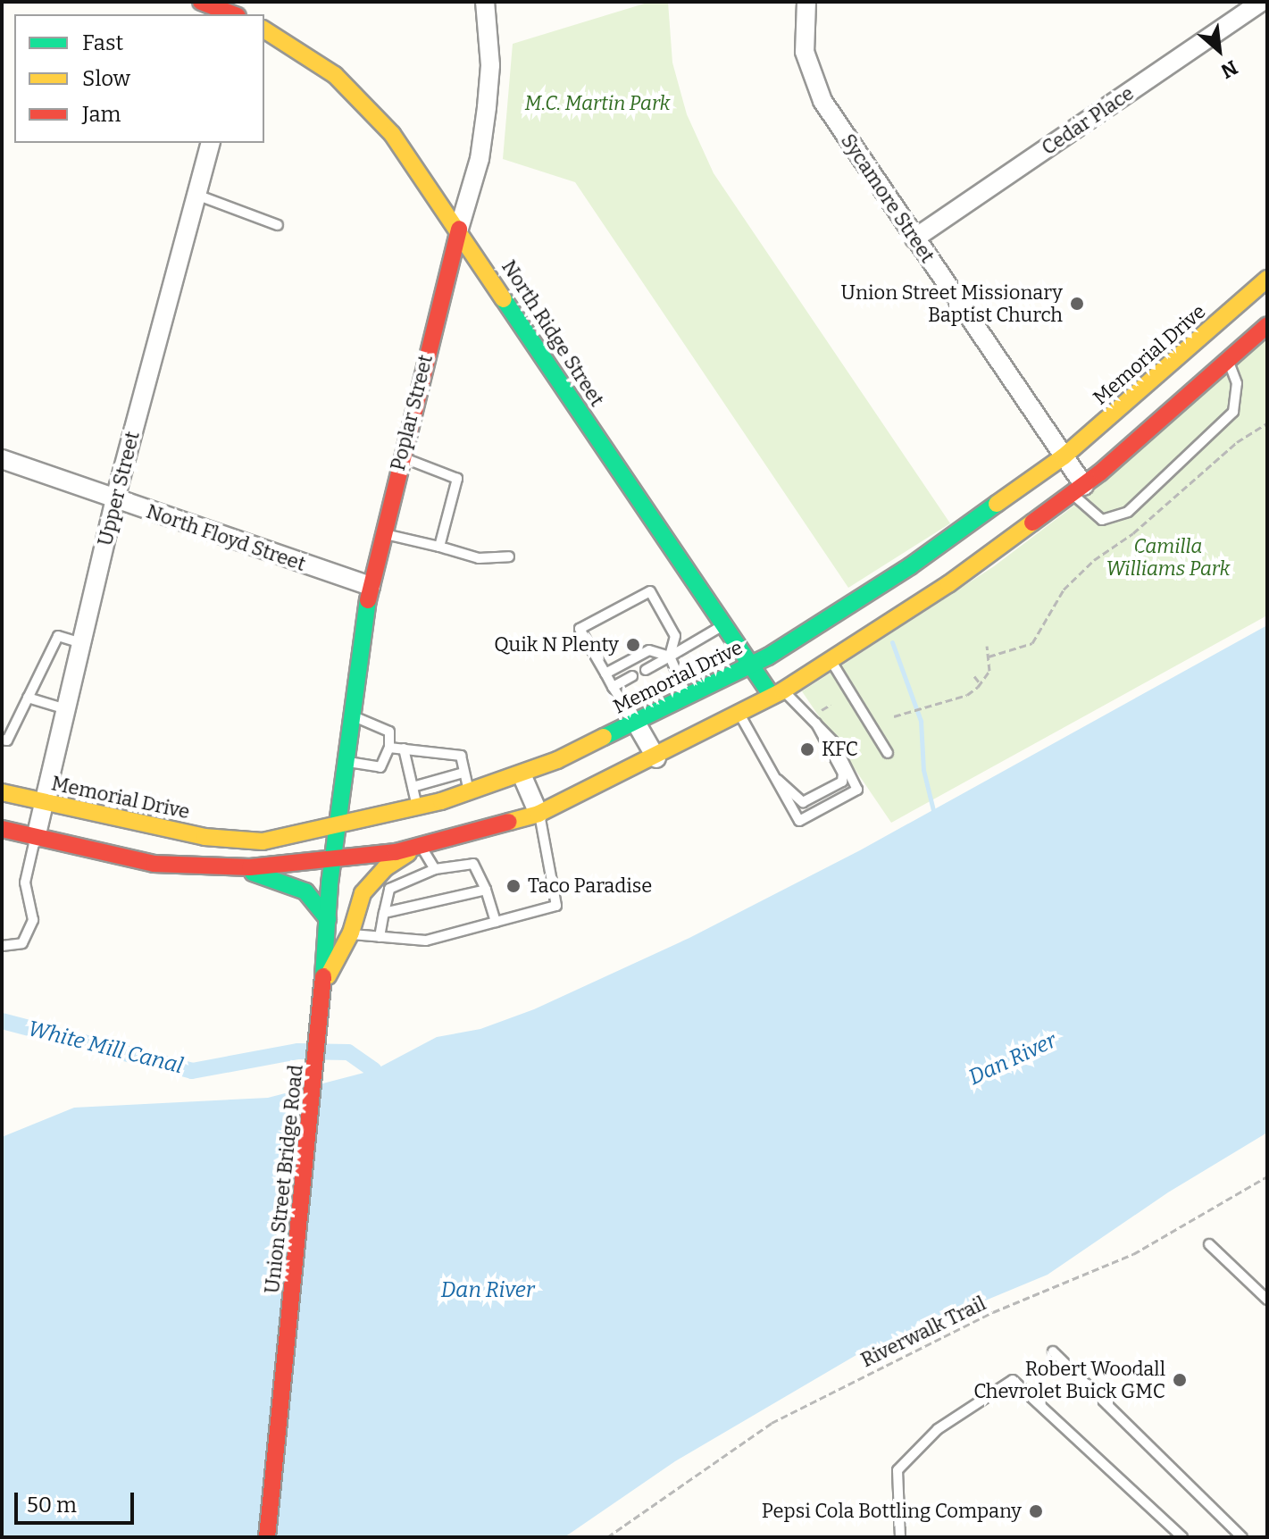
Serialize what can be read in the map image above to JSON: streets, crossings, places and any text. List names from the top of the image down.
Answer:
{
  "streets": {
    "main road": [
      "North Ridge Street",
      "Memorial Drive",
      "Poplar Street",
      "Union Street Bridge Road"
    ],
    "street": [
      "Cedar Place",
      "Sycamore Street",
      "Upper Street",
      "North Floyd Street"
    ],
    "path": ["Riverwalk Trail"]
  },
  "crossings": [
    ["Cedar Place", "Sycamore Street"],
    ["Sycamore Street", "Memorial Drive"],
    ["North Ridge Street", "Memorial Drive"],
    ["North Ridge Street", "Poplar Street"],
    ["Memorial Drive", "Poplar Street"],
    ["Memorial Drive", "Upper Street"],
    ["Memorial Drive", "Union Street Bridge Road"],
    ["Poplar Street", "North Floyd Street"],
    ["Poplar Street", "Union Street Bridge Road"],
    ["Upper Street", "North Floyd Street"]
  ],
  "water": ["White Mill Canal", "Dan River"],
  "parks": ["M.C. Martin Park", "Camilla Williams Park"],
  "places": [
    "Union Street Missionary Baptist Church",
    "Quik N Plenty",
    "KFC",
    "Taco Paradise",
    "Robert Woodall Chevrolet Buick GMC",
    "Pepsi Cola Bottling Company"
  ],
  "legend": ["Fast", "Slow", "Jam"],
  "scale_bar": "50 m",
  "north": "bottom right"
}
